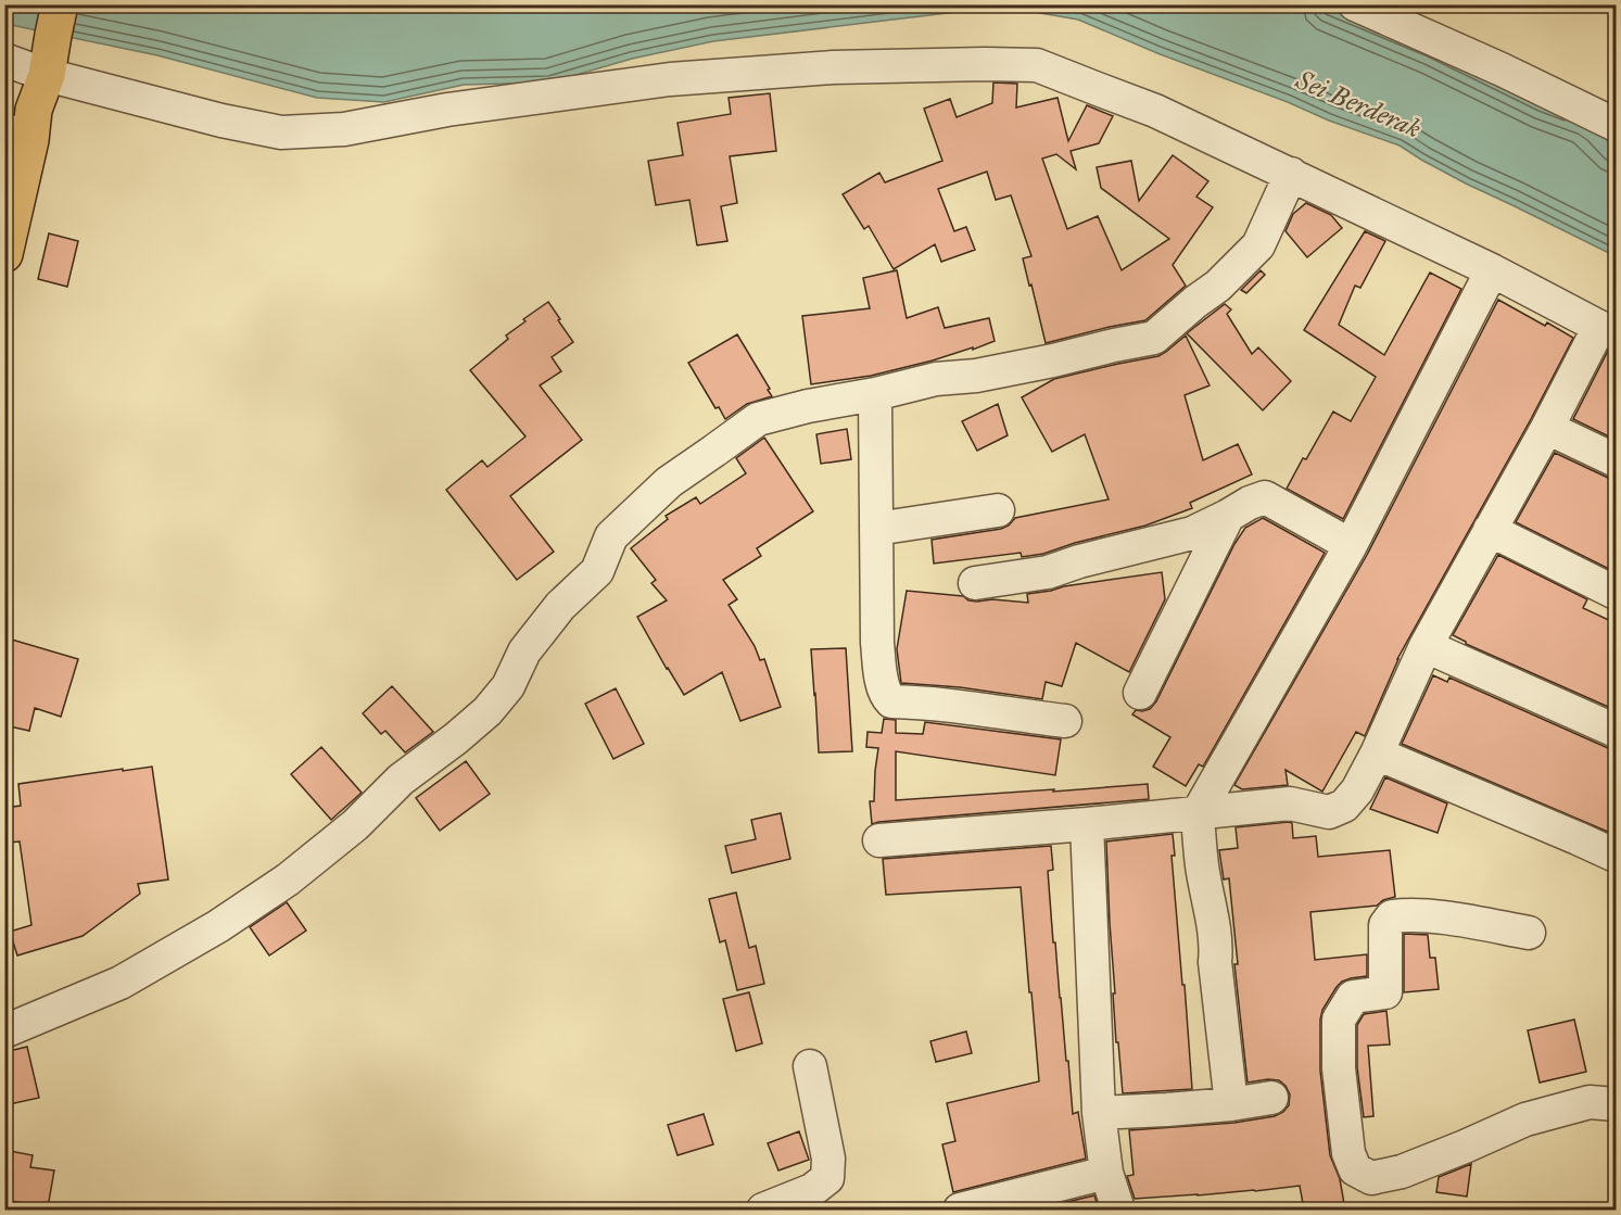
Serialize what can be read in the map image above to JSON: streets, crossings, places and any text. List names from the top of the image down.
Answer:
{
  "water": ["Sei Berderak"]
}
